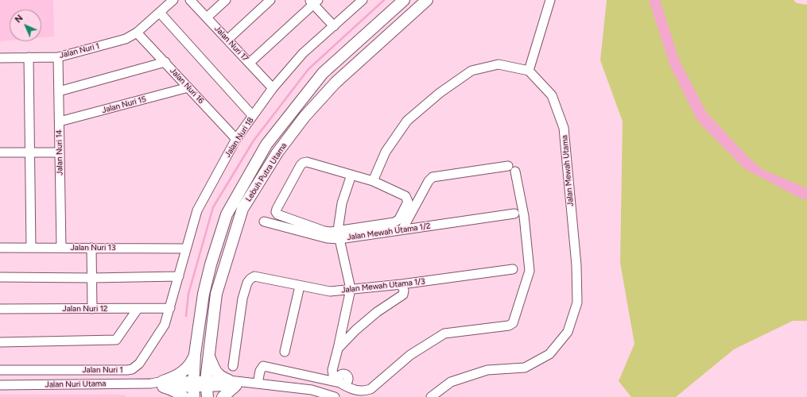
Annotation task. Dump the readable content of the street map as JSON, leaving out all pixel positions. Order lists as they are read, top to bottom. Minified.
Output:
{"streets":{"main road":["Lebuh Putra Utama"],"street":["Jalan Nuri 17","Jalan Nuri 1","Jalan Nuri 16","Jalan Nuri 15","Jalan Nuri 18","Jalan Nuri 14","Jalan Mewah Utama","Jalan Mewah Utama 1/2","Jalan Nuri 13","Jalan Mewah Utama 1/3","Jalan Nuri 12","Jalan Nuri Utama"]},"crossings":[["Jalan Nuri 17","Jalan Nuri 18"],["Jalan Nuri 1","Jalan Nuri 16"],["Jalan Nuri 1","Jalan Nuri 18"],["Jalan Nuri 1","Jalan Nuri 14"],["Jalan Nuri 1","Jalan Nuri 12"],["Jalan Nuri 16","Jalan Nuri 15"],["Jalan Nuri 16","Jalan Nuri 18"],["Jalan Nuri 15","Jalan Nuri 14"],["Jalan Nuri 18","Jalan Nuri 13"],["Jalan Nuri 18","Jalan Nuri 12"],["Jalan Nuri 14","Jalan Nuri 13"],["Lebuh Putra Utama","Jalan Nuri Utama"]],"north":"top left"}
